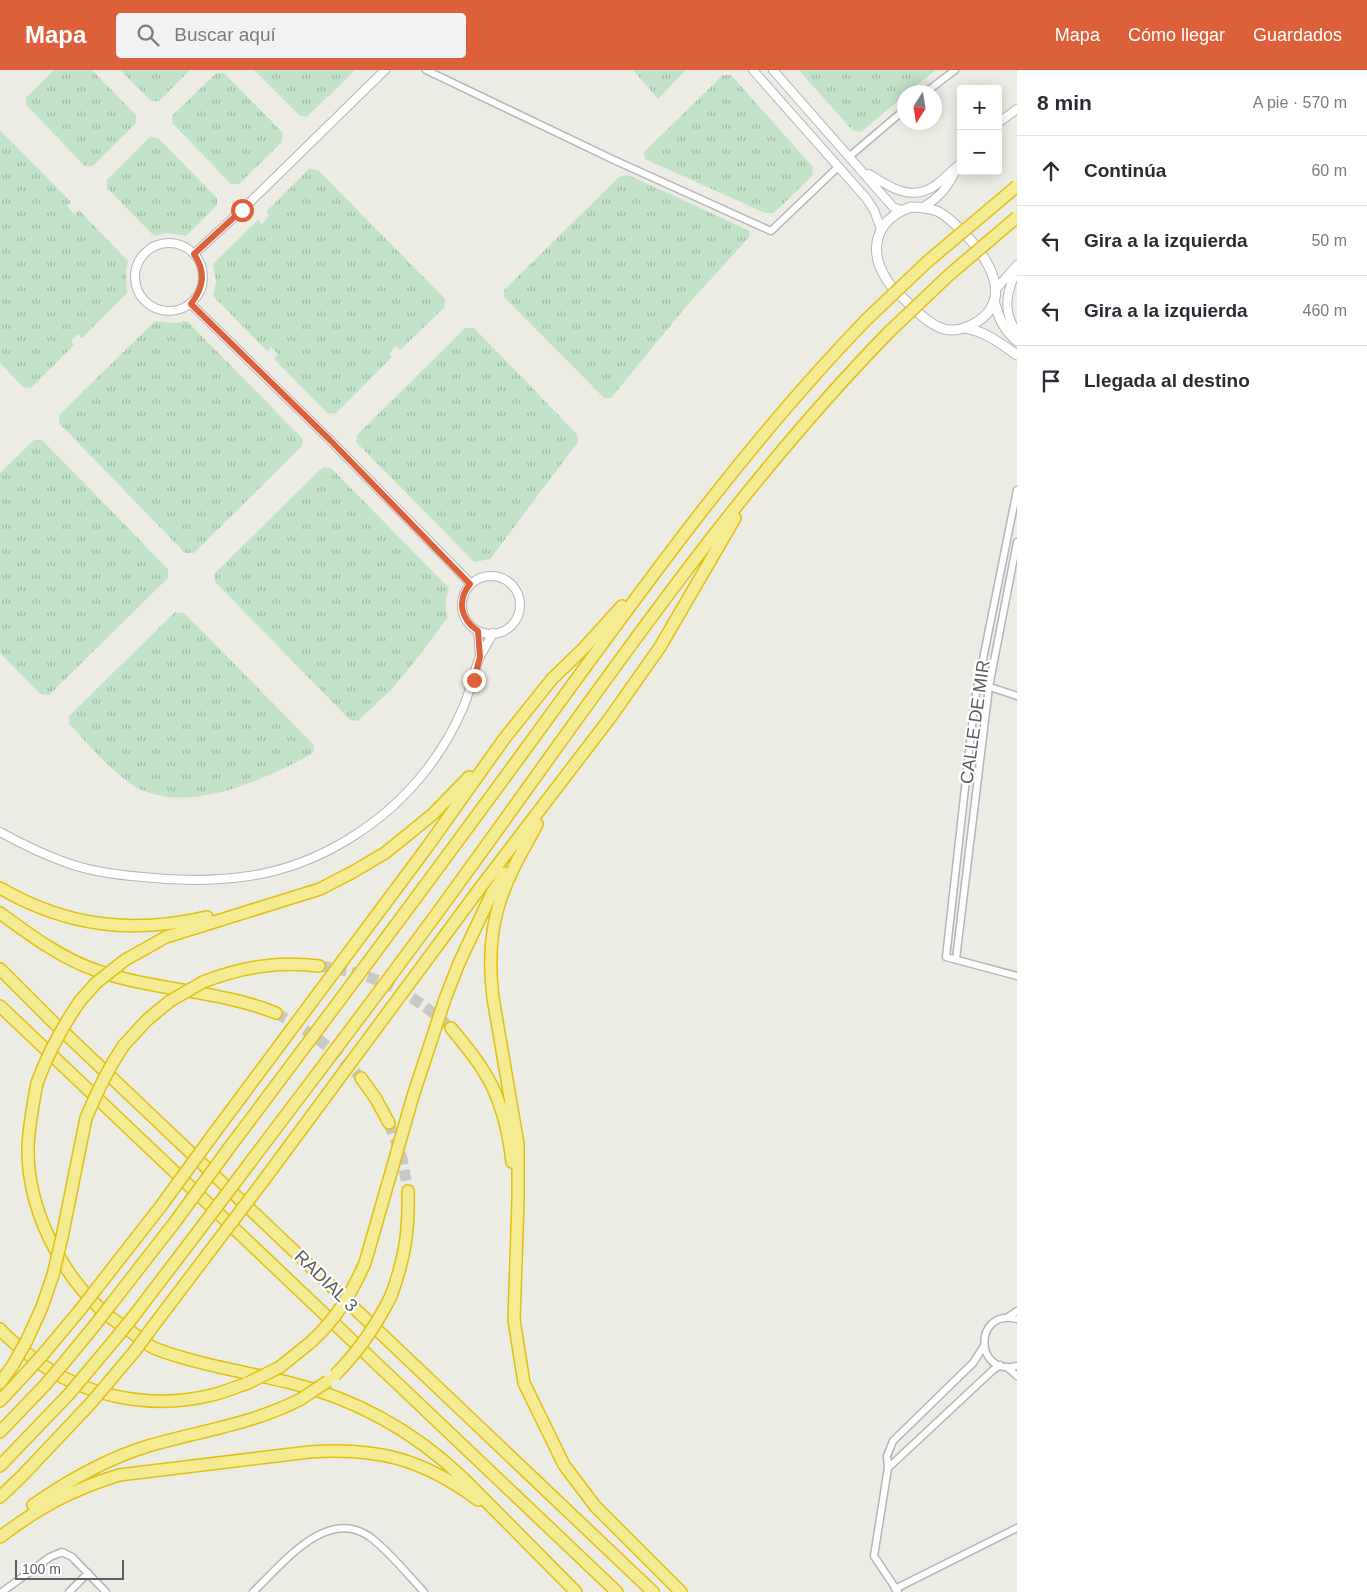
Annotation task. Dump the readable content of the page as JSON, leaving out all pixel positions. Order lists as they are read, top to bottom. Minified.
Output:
{"streets":{"highway":["RADIAL 3"],"street":["CALLE DE MIR"]},"scale_bar":"100 m","north":"bottom","page":{"header":"Mapa","search":"Buscar aquí","nav":["Mapa","Cómo llegar","Guardados"],"heading":["8 min","A pie · 570 m"],"map_buttons":["+","−"],"list":[["Continúa","60 m"],["Gira a la izquierda","50 m"],["Gira a la izquierda","460 m"],"Llegada al destino"],"scale":"100 m"}}
